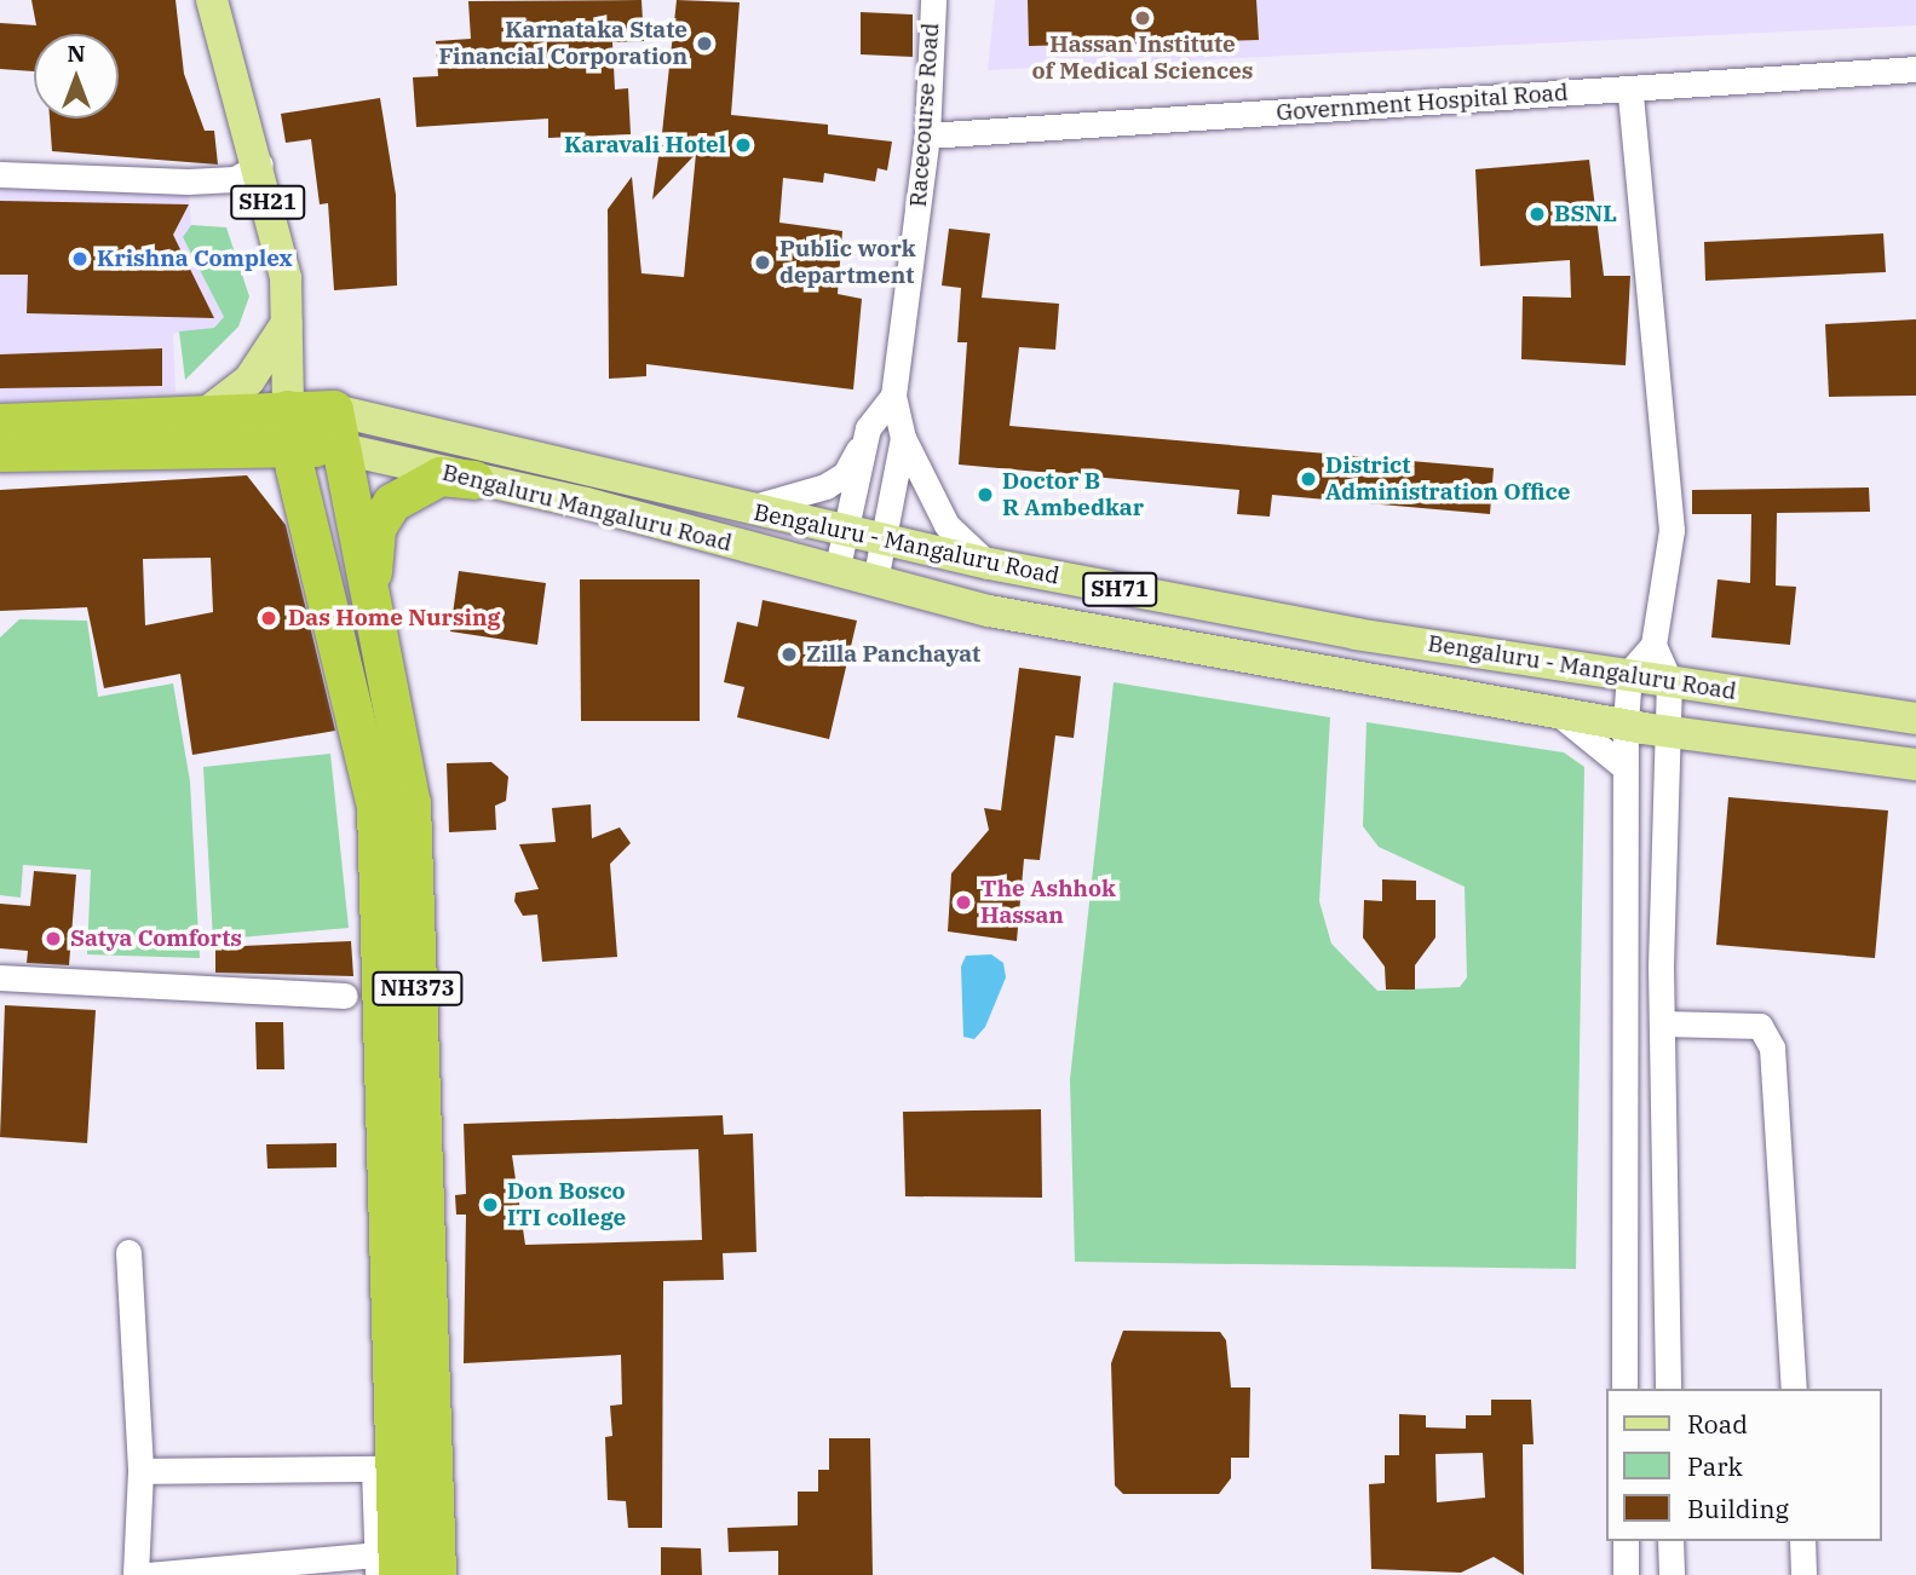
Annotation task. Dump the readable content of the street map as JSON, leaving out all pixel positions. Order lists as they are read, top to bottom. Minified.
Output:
{"streets":{"highway":["Bengaluru - Mangaluru Road","SH71","NH373"],"main road":["SH21","Bengaluru Mangaluru Road"],"street":["Government Hospital Road","Racecourse Road"]},"crossings":[["Government Hospital Road","Racecourse Road"],["SH21","Bengaluru - Mangaluru Road"],["SH21","NH373"],["Bengaluru Mangaluru Road","Bengaluru - Mangaluru Road"],["Bengaluru Mangaluru Road","NH373"],["Bengaluru - Mangaluru Road","NH373"]],"places":["Hassan Institute of Medical Sciences","Karnataka State Financial Corporation","Karavali Hotel","BSNL","Krishna Complex","Public work department","District Administration Office","Doctor B R Ambedkar","Das Home Nursing","Zilla Panchayat","The Ashhok Hassan","Satya Comforts","Don Bosco ITI college"],"legend":["Road","Park","Building"],"north":"top"}
